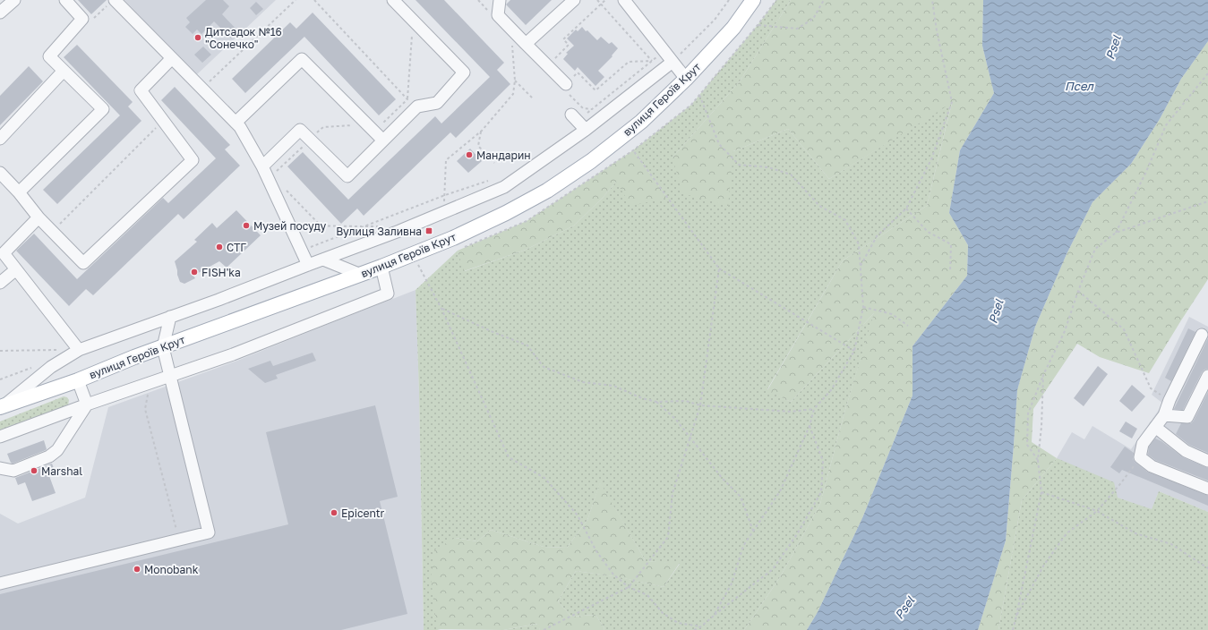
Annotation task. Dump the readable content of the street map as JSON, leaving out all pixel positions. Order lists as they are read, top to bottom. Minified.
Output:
{"streets":{"main road":["вулиця Героїв Крут"]},"water":["Psel","Псел"],"places":{"other":["Дитсадок №16 \"Сонечко\"","Мандарин","Музей посуду","СТГ","FISH'ka","Marshal","Epicentr","Monobank"],"transit":["Вулиця Заливна"]}}
